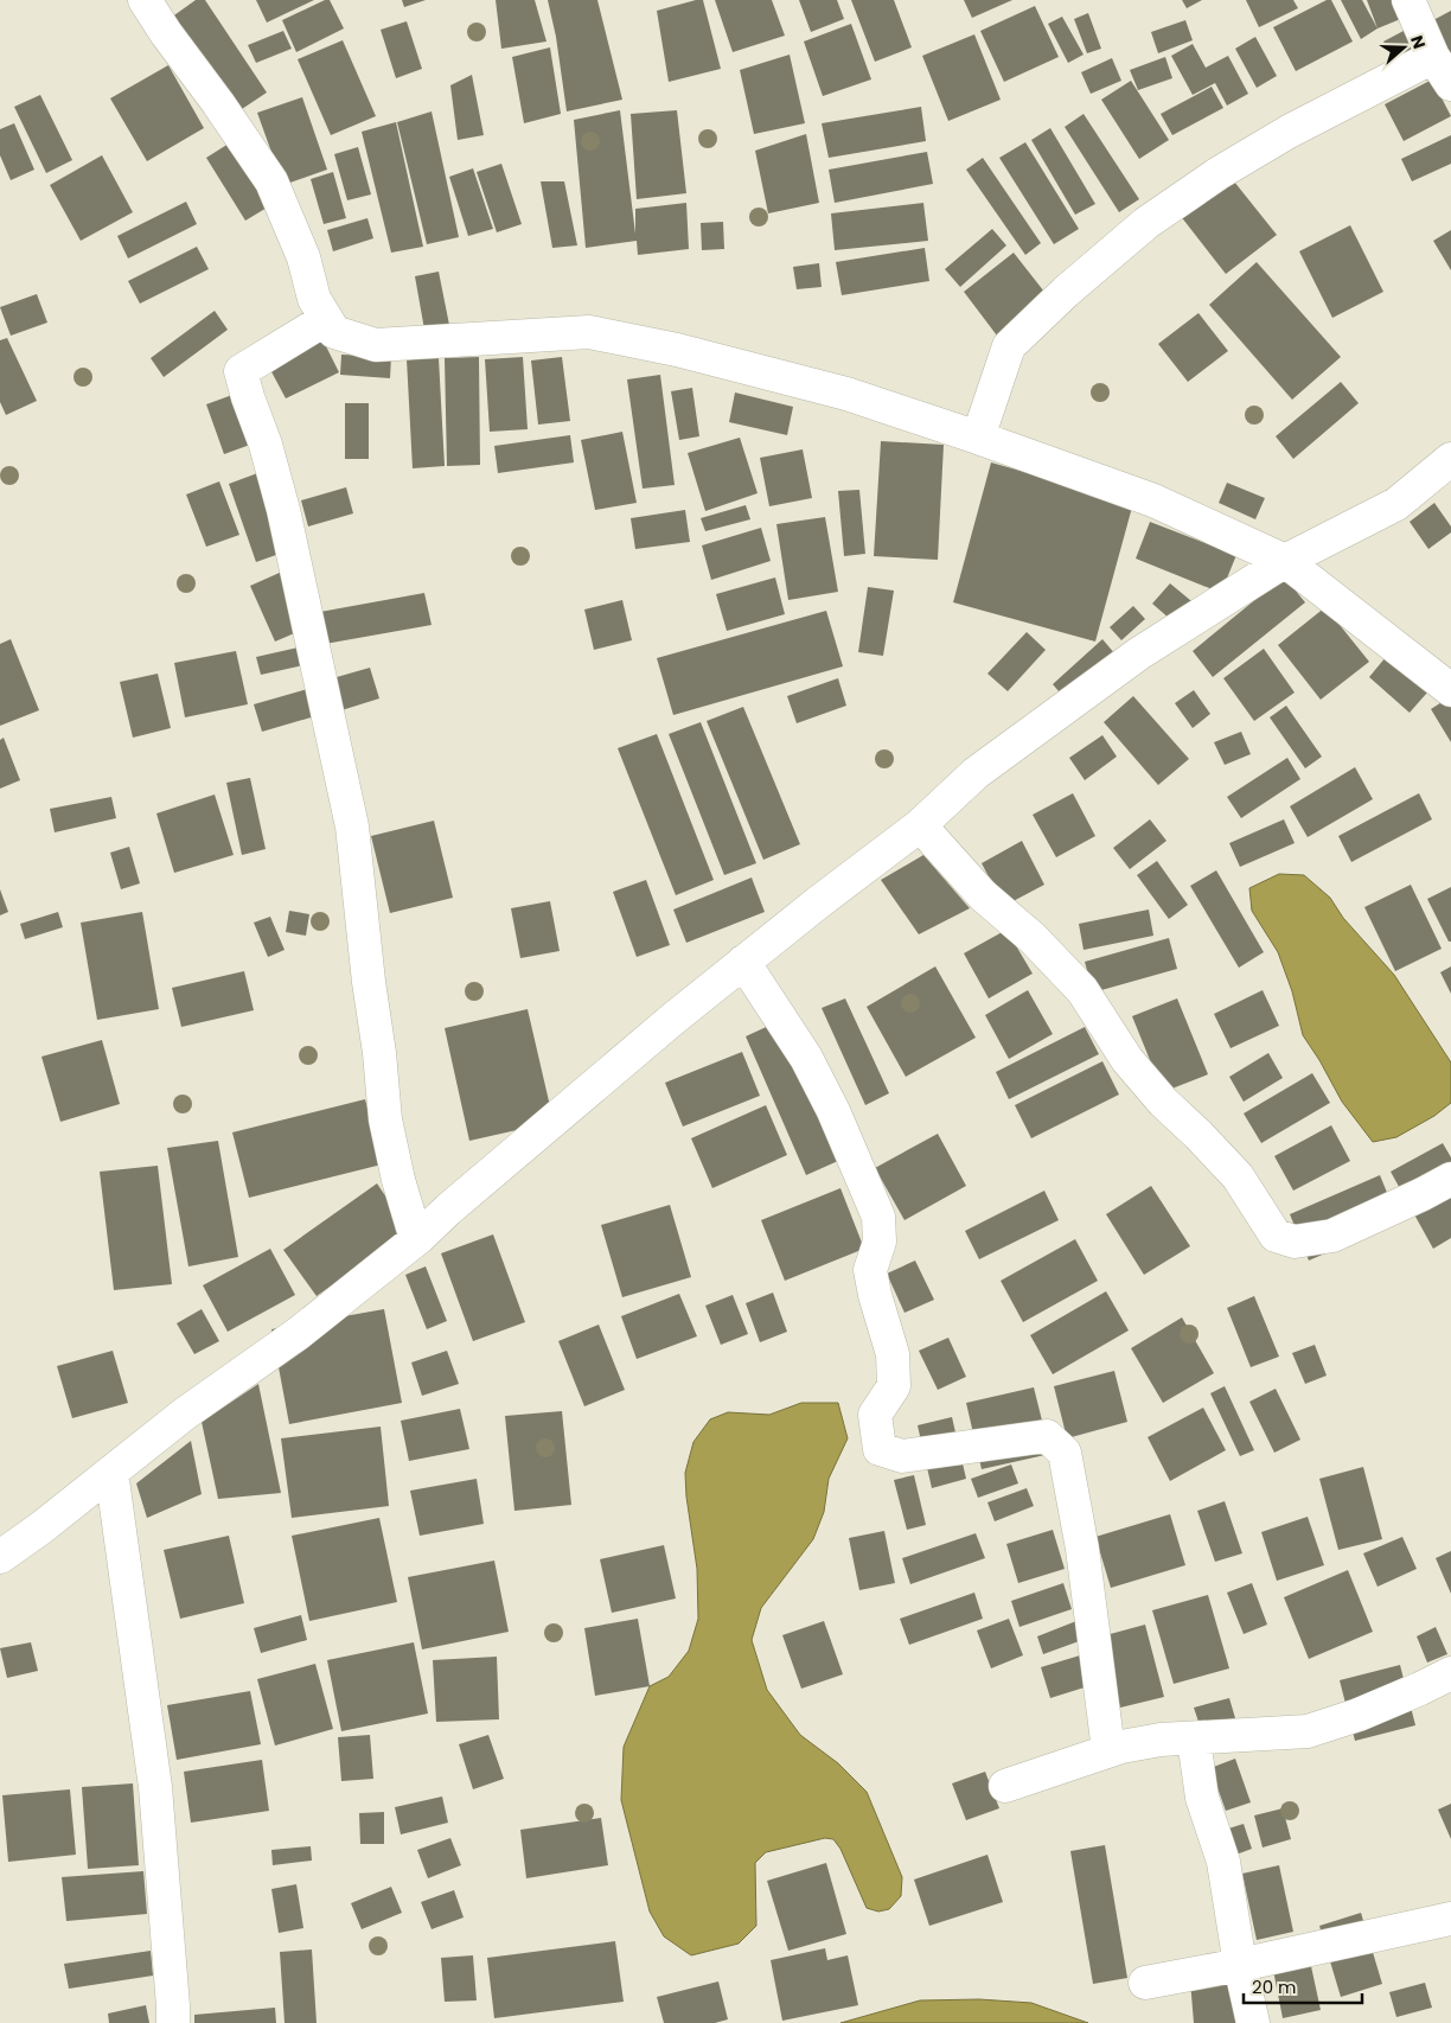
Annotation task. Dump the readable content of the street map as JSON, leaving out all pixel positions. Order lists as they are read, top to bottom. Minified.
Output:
{"scale_bar":"20 m","north":"right"}
